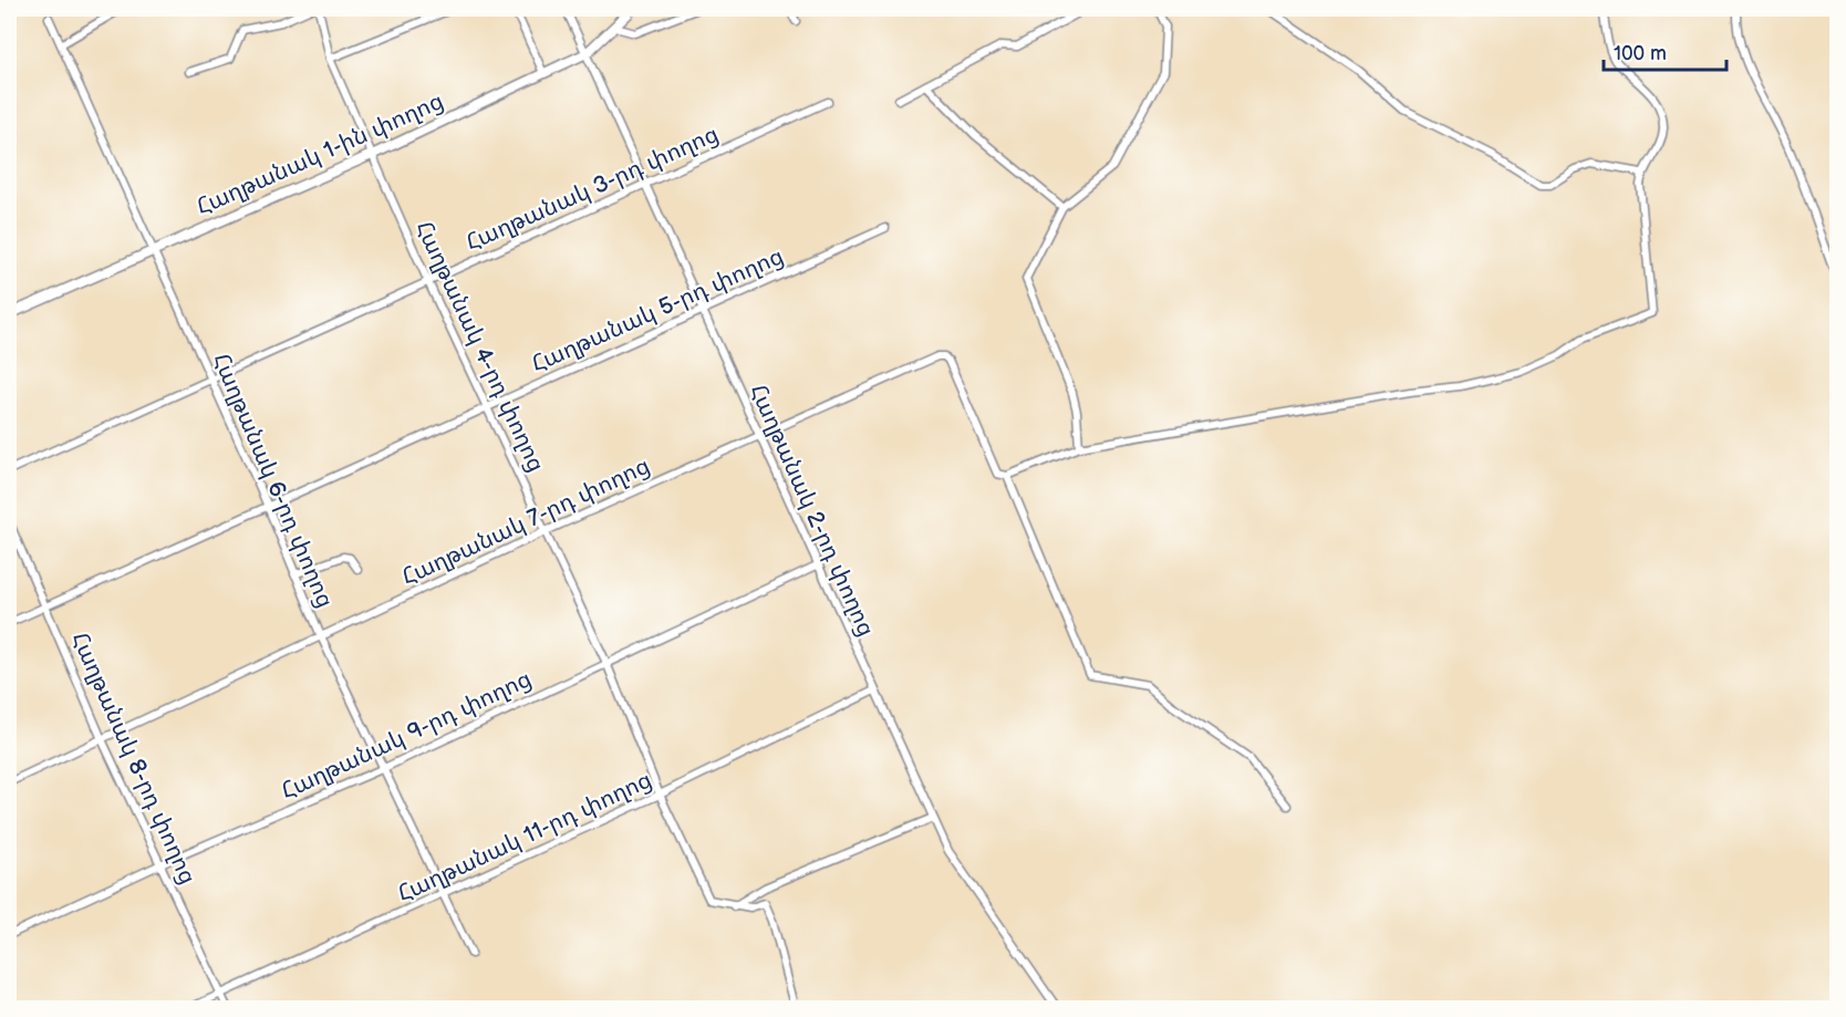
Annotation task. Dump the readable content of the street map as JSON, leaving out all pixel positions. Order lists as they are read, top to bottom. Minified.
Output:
{"streets":{"main road":["Հաղթանակ 1-ին փողոց"],"street":["Հաղթանակ 3-րդ փողոց","Հաղթանակ 5-րդ փողոց","Հաղթանակ 4-րդ փողոց","Հաղթանակ 6-րդ փողոց","Հաղթանակ 2-րդ փողոց","Հաղթանակ 7-րդ փողոց","Հաղթանակ 9-րդ փողոց","Հաղթանակ 8-րդ փողոց","Հաղթանակ 11-րդ փողոց"]},"crossings":[["Հաղթանակ 1-ին փողոց","Հաղթանակ 4-րդ փողոց"],["Հաղթանակ 1-ին փողոց","Հաղթանակ 6-րդ փողոց"],["Հաղթանակ 1-ին փողոց","Հաղթանակ 2-րդ փողոց"],["Հաղթանակ 3-րդ փողոց","Հաղթանակ 4-րդ փողոց"],["Հաղթանակ 3-րդ փողոց","Հաղթանակ 6-րդ փողոց"],["Հաղթանակ 3-րդ փողոց","Հաղթանակ 2-րդ փողոց"],["Հաղթանակ 5-րդ փողոց","Հաղթանակ 4-րդ փողոց"],["Հաղթանակ 5-րդ փողոց","Հաղթանակ 6-րդ փողոց"],["Հաղթանակ 5-րդ փողոց","Հաղթանակ 2-րդ փողոց"],["Հաղթանակ 5-րդ փողոց","Հաղթանակ 8-րդ փողոց"],["Հաղթանակ 4-րդ փողոց","Հաղթանակ 7-րդ փողոց"],["Հաղթանակ 4-րդ փողոց","Հաղթանակ 9-րդ փողոց"],["Հաղթանակ 4-րդ փողոց","Հաղթանակ 11-րդ փողոց"],["Հաղթանակ 6-րդ փողոց","Հաղթանակ 7-րդ փողոց"],["Հաղթանակ 6-րդ փողոց","Հաղթանակ 9-րդ փողոց"],["Հաղթանակ 6-րդ փողոց","Հաղթանակ 11-րդ փողոց"],["Հաղթանակ 2-րդ փողոց","Հաղթանակ 7-րդ փողոց"],["Հաղթանակ 2-րդ փողոց","Հաղթանակ 9-րդ փողոց"],["Հաղթանակ 2-րդ փողոց","Հաղթանակ 11-րդ փողոց"],["Հաղթանակ 7-րդ փողոց","Հաղթանակ 8-րդ փողոց"],["Հաղթանակ 9-րդ փողոց","Հաղթանակ 8-րդ փողոց"],["Հաղթանակ 8-րդ փողոց","Հաղթանակ 11-րդ փողոց"]],"scale_bar":"100 m"}
